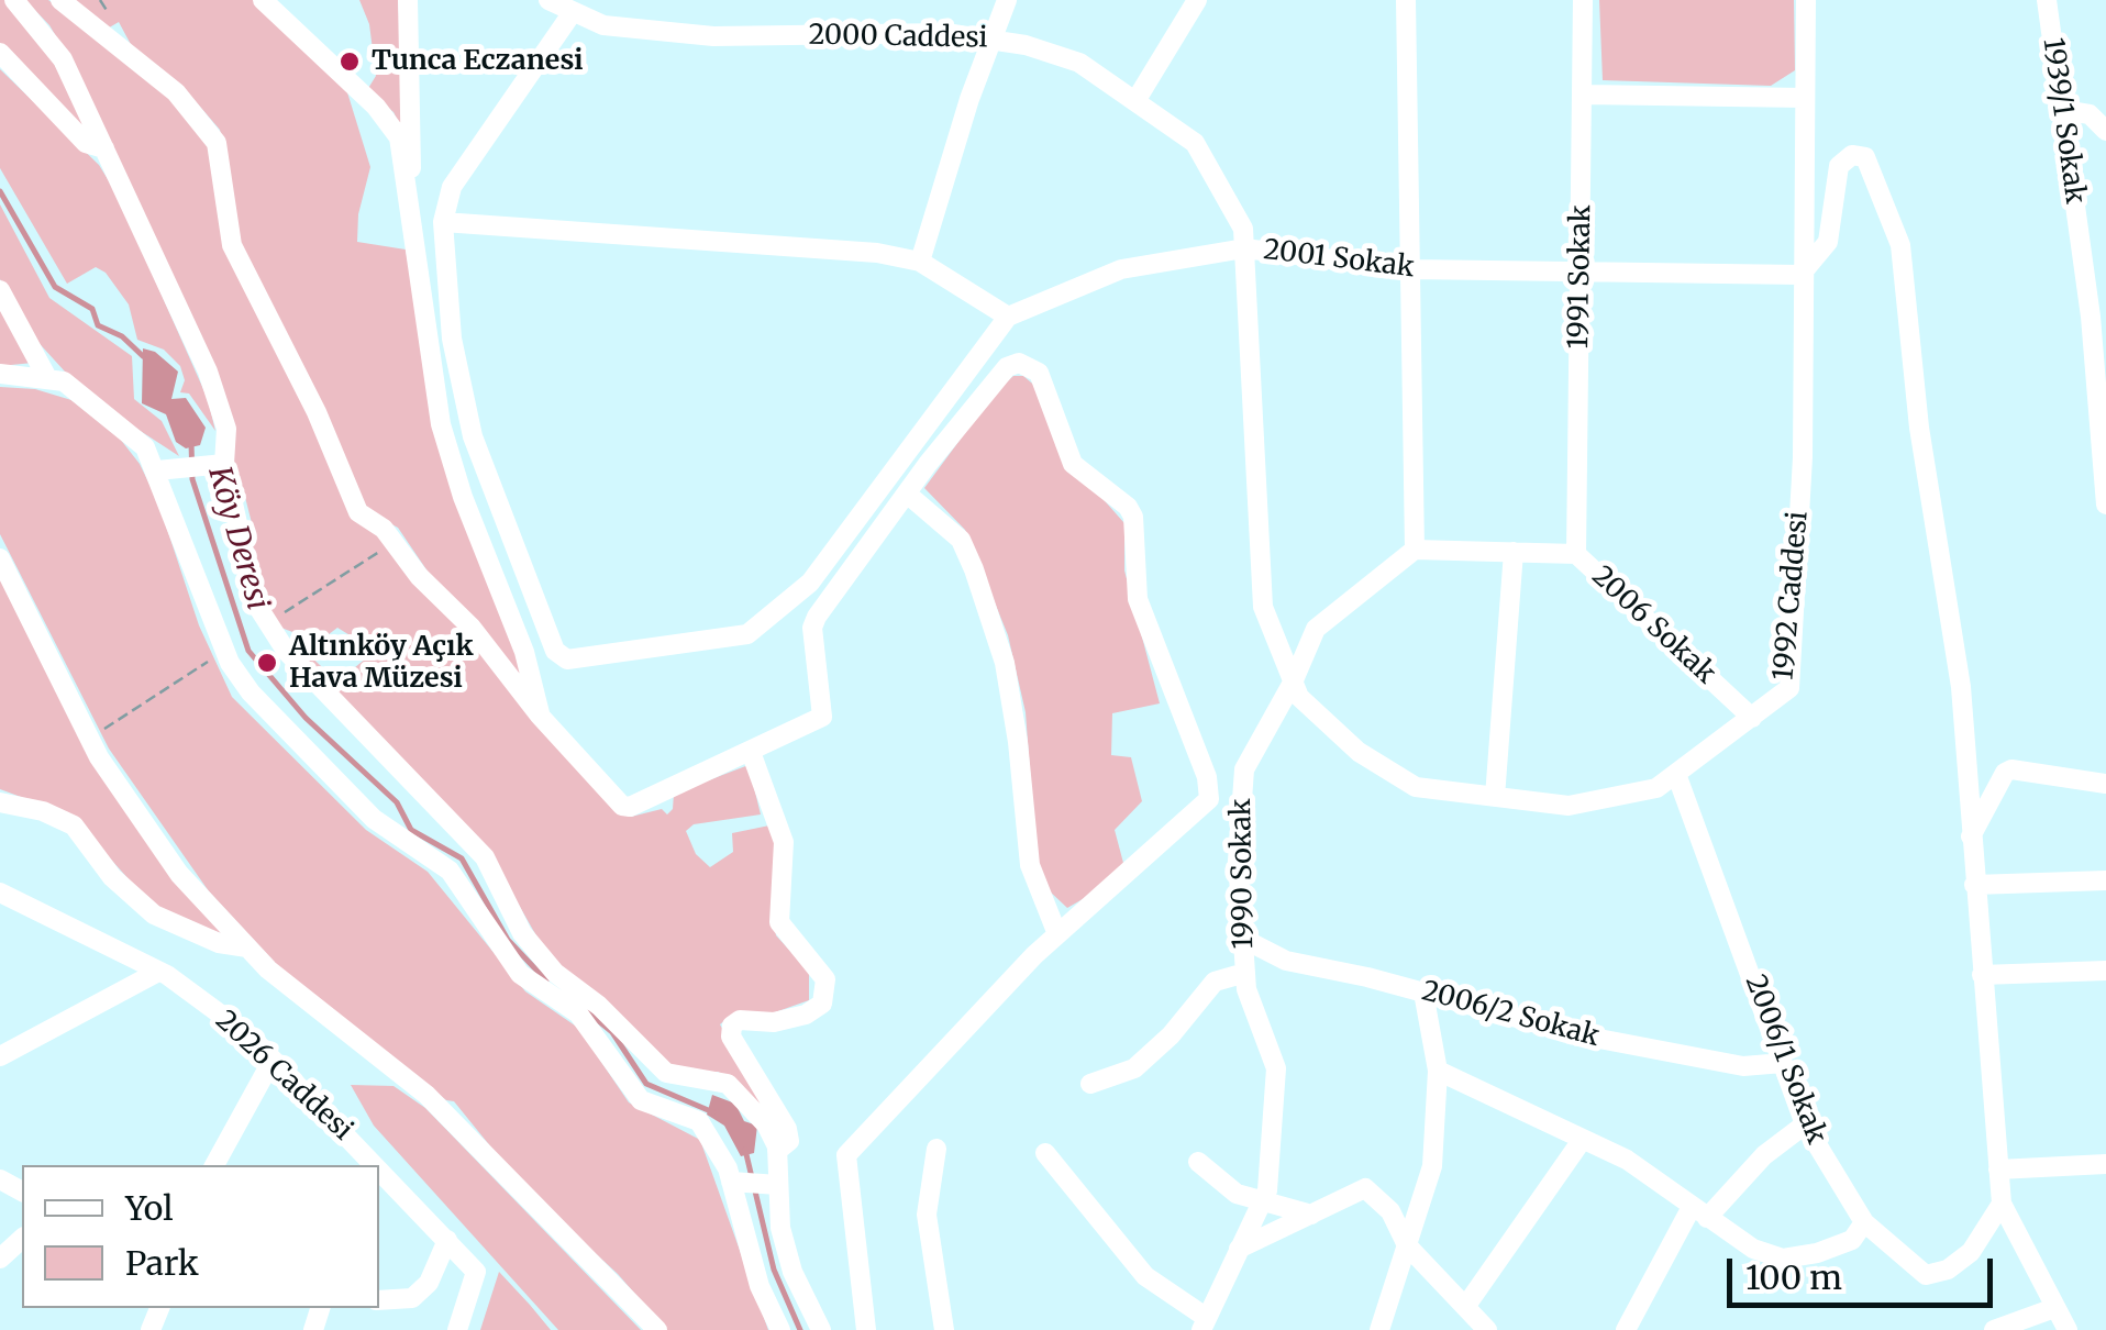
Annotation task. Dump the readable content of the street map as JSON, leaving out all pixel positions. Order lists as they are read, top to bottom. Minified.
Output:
{"streets":{"street":["2000 Caddesi","1939/1 Sokak","2001 Sokak","1991 Sokak","1992 Caddesi","2006 Sokak","1990 Sokak","2006/2 Sokak","2006/1 Sokak","2026 Caddesi"]},"crossings":[["2000 Caddesi","2001 Sokak"],["2000 Caddesi","1992 Caddesi"],["2000 Caddesi","1990 Sokak"],["2001 Sokak","1991 Sokak"],["2001 Sokak","1992 Caddesi"],["1991 Sokak","2006 Sokak"],["1992 Caddesi","2006 Sokak"],["1992 Caddesi","1990 Sokak"],["1992 Caddesi","2006/1 Sokak"],["2006 Sokak","1990 Sokak"],["1990 Sokak","2006/2 Sokak"],["2006/2 Sokak","2006/1 Sokak"]],"water":["Köy Deresi"],"places":["Tunca Eczanesi","Altınköy Açık Hava Müzesi"],"legend":["Yol","Park"],"scale_bar":"100 m"}
